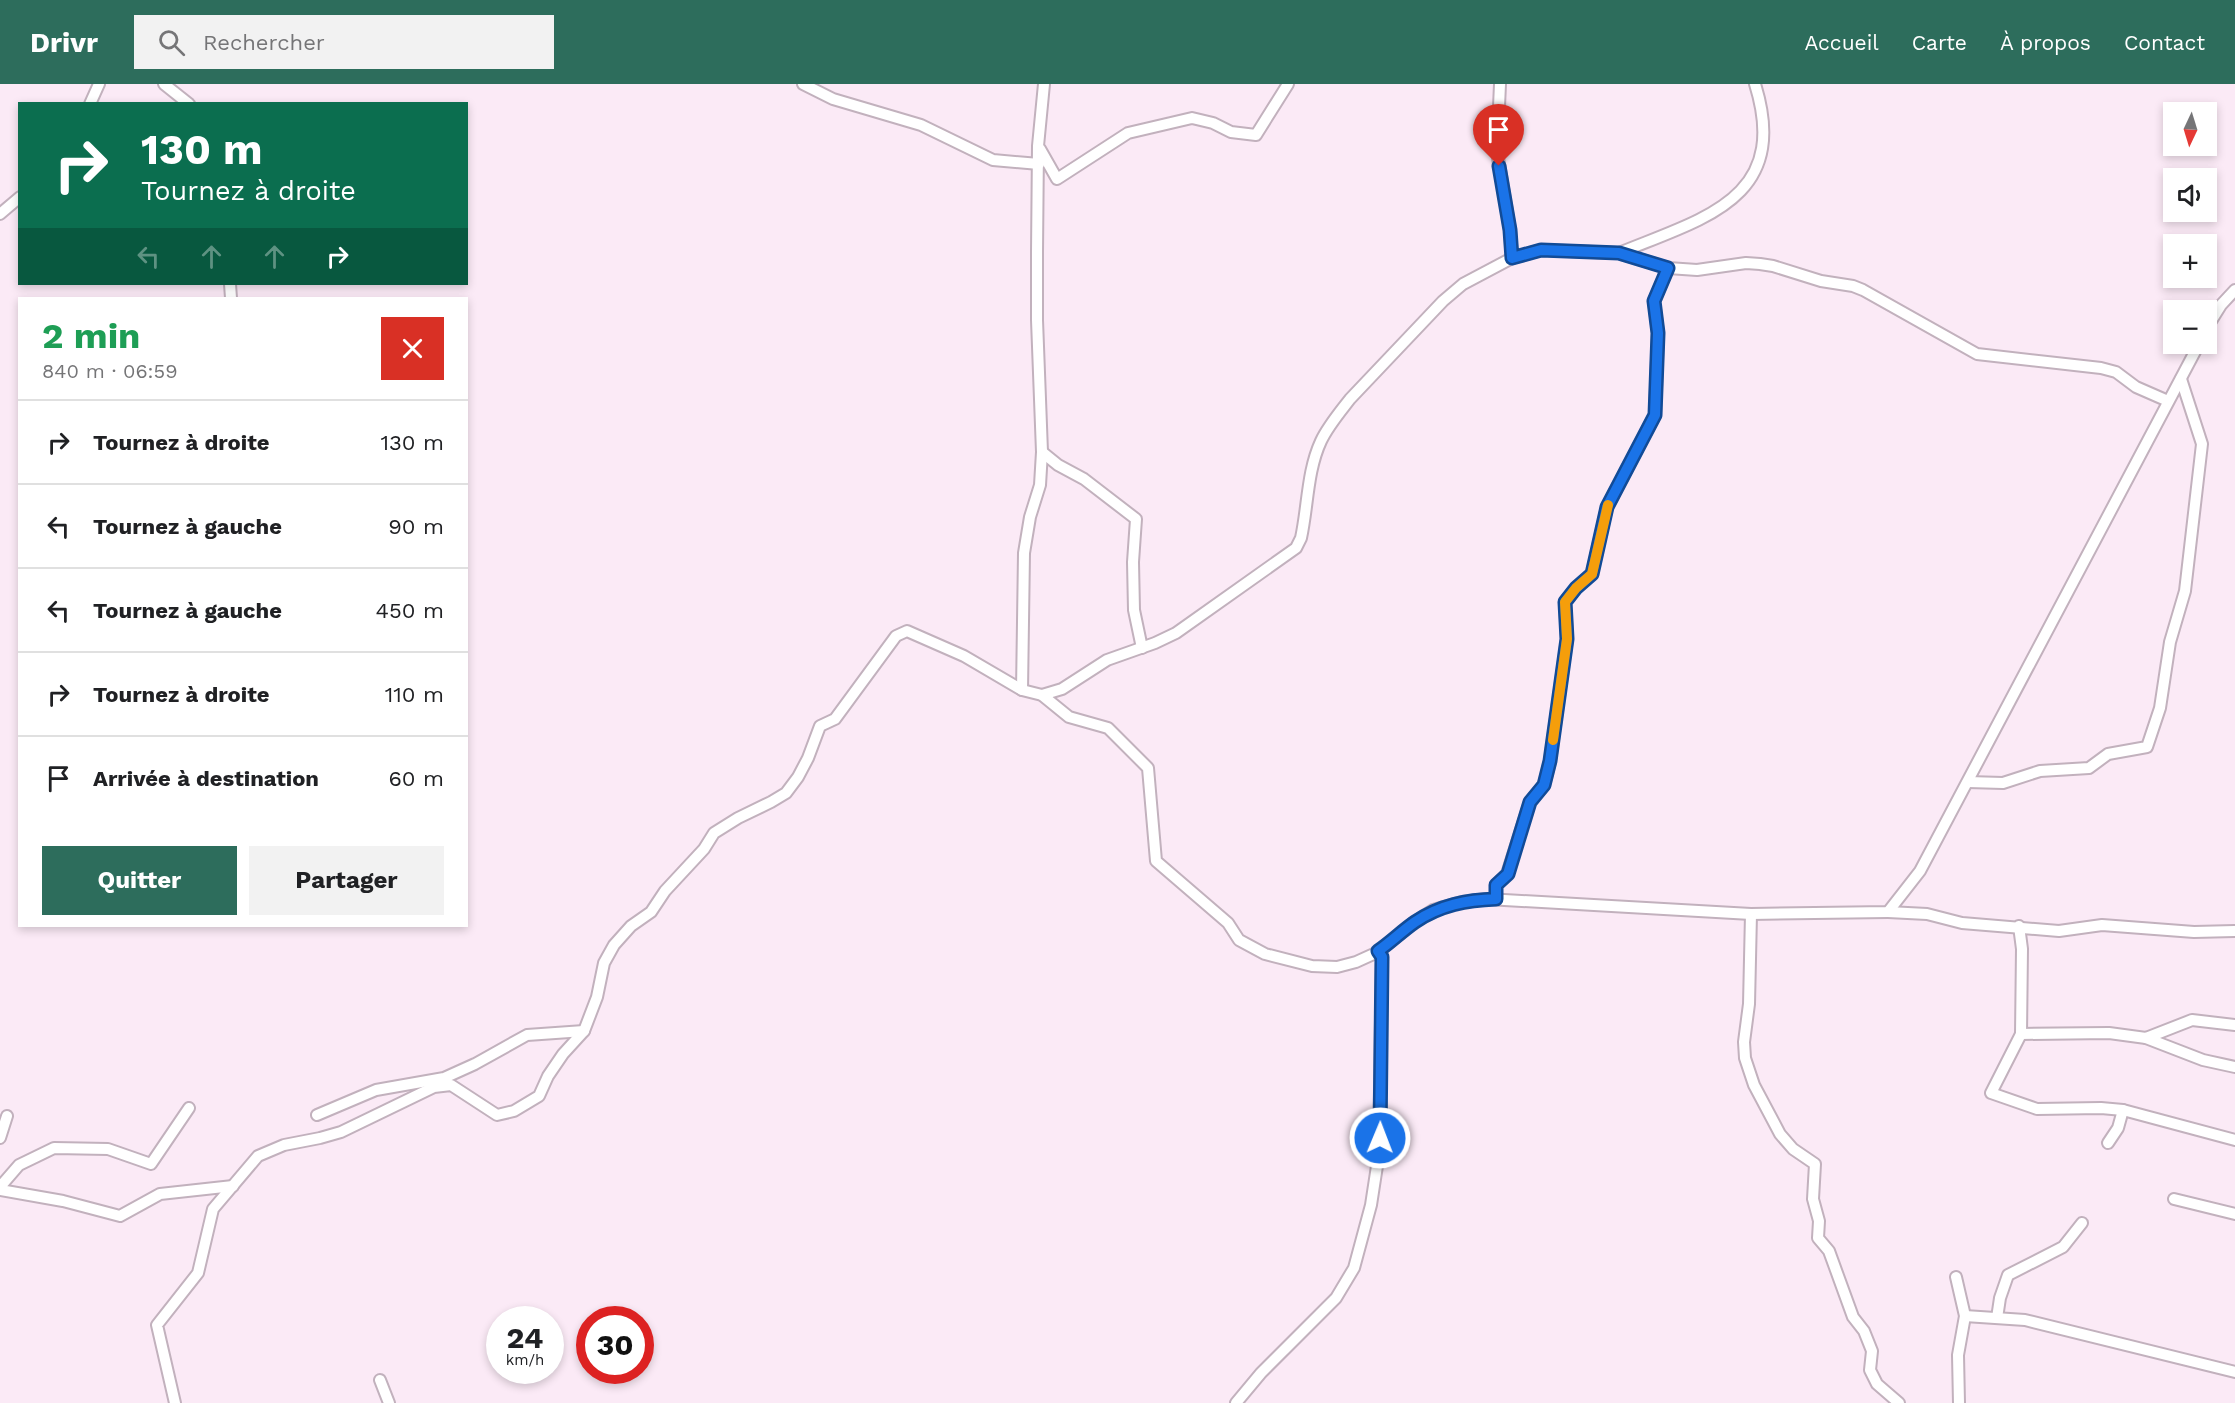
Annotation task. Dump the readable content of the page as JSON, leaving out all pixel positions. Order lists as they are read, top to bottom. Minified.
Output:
{"north":"bottom","page":{"header":"Drivr","search":"Rechercher","nav":["Accueil","Carte","À propos","Contact"],"map_buttons":["+","−"],"turn":["130 m","Tournez à droite"],"heading":["2 min","840 m · 06:59"],"list":[{"name":"Tournez à droite","value":"130 m"},{"name":"Tournez à gauche","value":"90 m"},{"name":"Tournez à gauche","value":"450 m"},{"name":"Tournez à droite","value":"110 m"},{"name":"Arrivée à destination","value":"60 m"}],"buttons":["Quitter","Partager"],"speed":"24 km/h","limit":"30"}}
